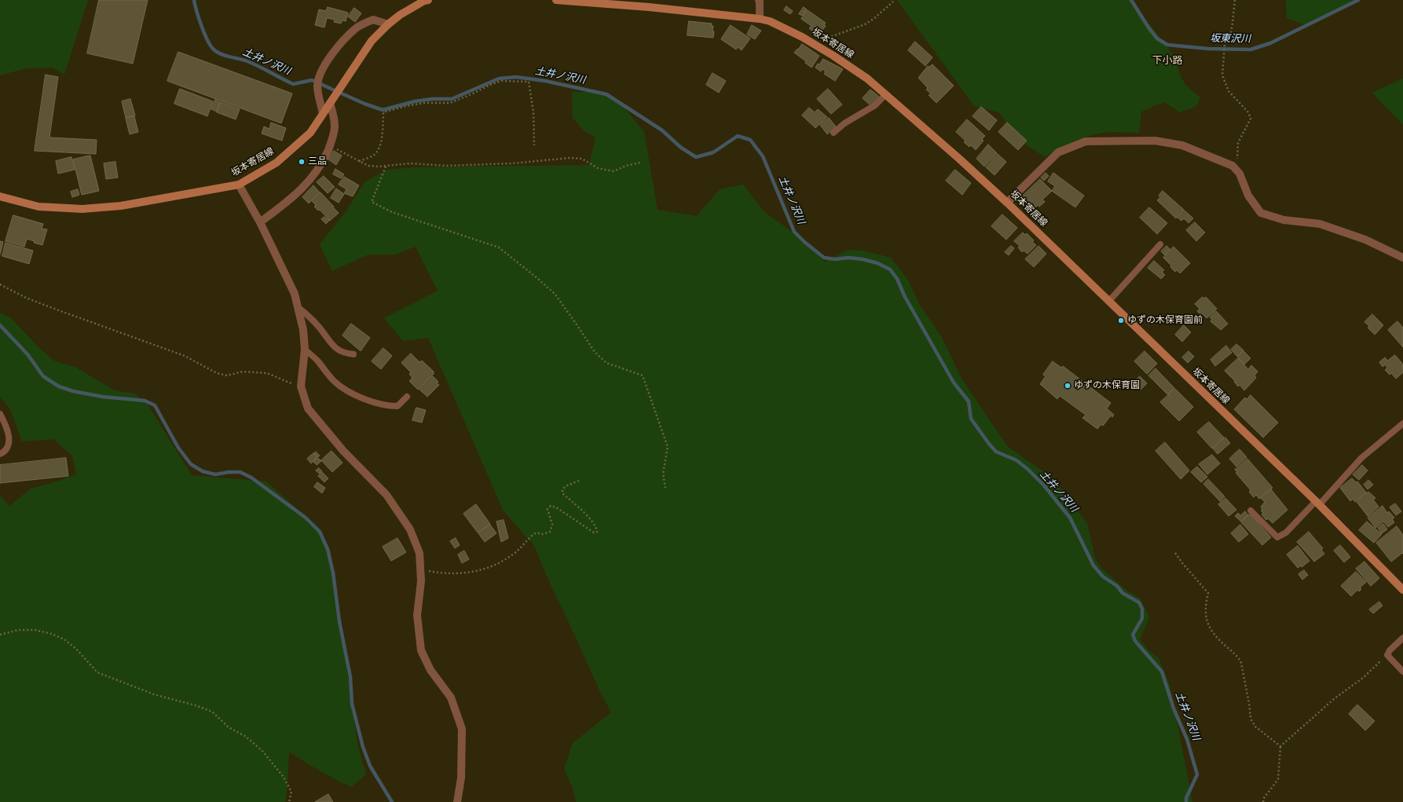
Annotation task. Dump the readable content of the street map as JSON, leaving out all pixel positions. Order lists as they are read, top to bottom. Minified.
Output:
{"streets":{"main road":["坂本寄居線"]},"districts":["下小路"],"water":["坂東沢川","土井ノ沢川"],"places":["三品","ゆずの木保育園前","ゆずの木保育園"]}
